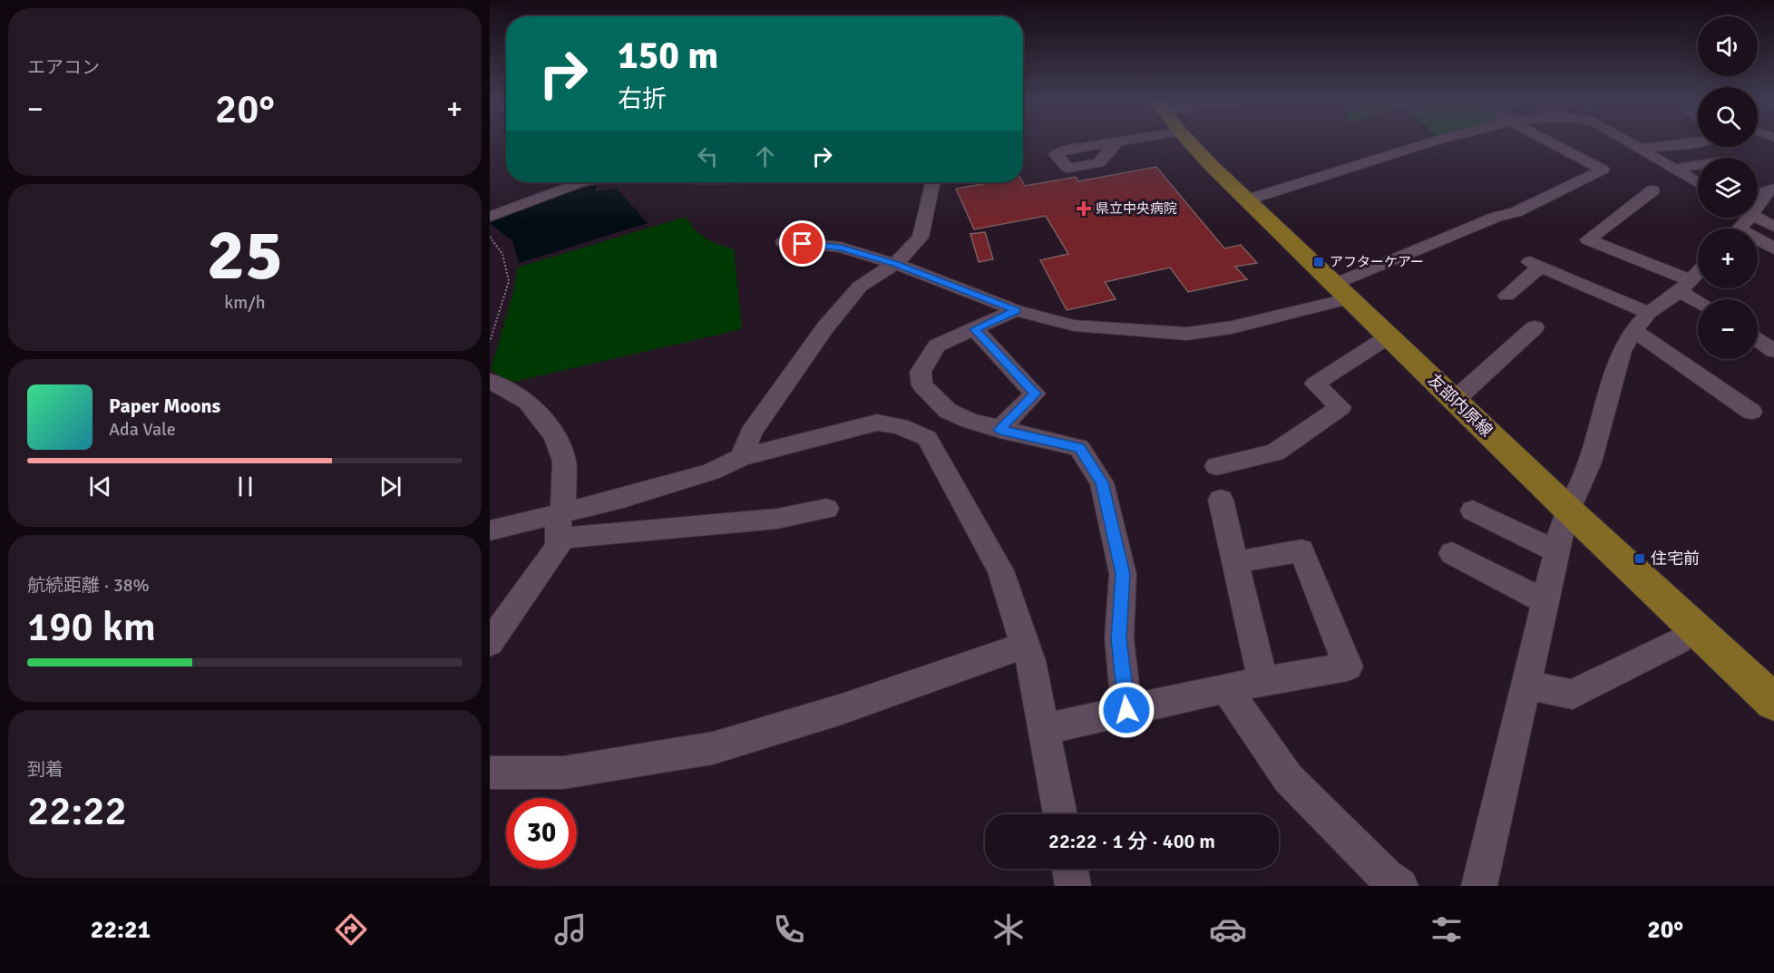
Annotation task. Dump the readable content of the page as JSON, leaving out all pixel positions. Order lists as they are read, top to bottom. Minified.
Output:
{"streets":{"main road":["友部内原線"]},"places":{"health":["県立中央病院"],"transit":["アフターケアー","住宅前"]},"page":{"tile":["エアコン",["25","km/h"],["航続距離 · 38%","190 km"],["到着","22:22"]],"map_buttons":["+","−"],"turn":["150 m","右折"],"heat":["−","20°","+"],"song":["Paper Moons","Ada Vale"],"limit":"30","trip":"22:22 · 1 分 · 400 m","tabs":["22:21","20°"]}}
